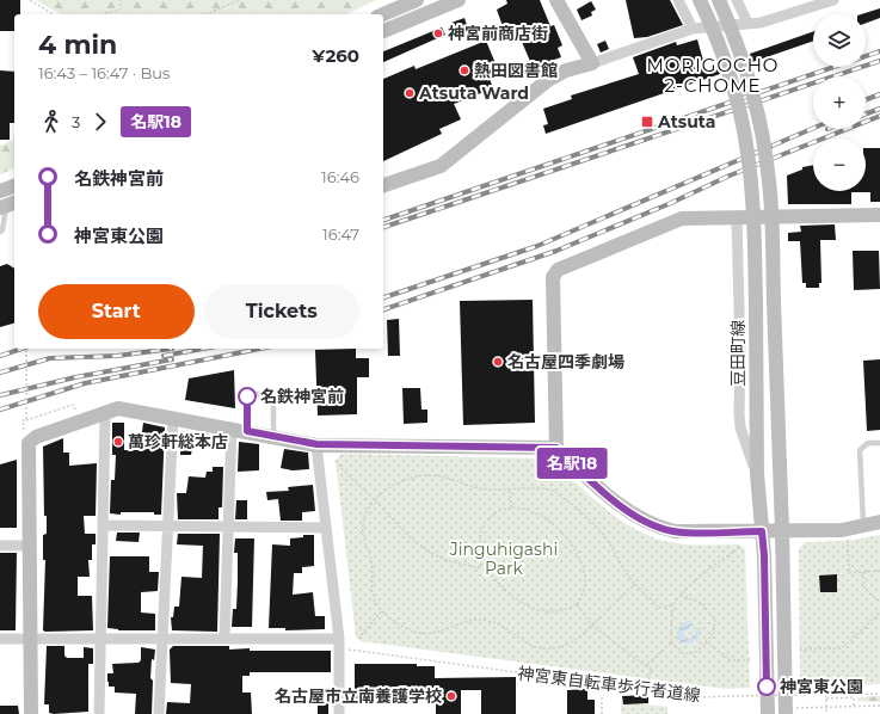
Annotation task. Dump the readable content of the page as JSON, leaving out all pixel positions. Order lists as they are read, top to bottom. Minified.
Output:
{"streets":{"street":["豆田町線"],"path":["神宮東自転車歩行者道線"]},"districts":["MORIGOCHO 2-CHOME"],"parks":["Jinguhigashi Park"],"places":{"other":["神宮前商店街","熱田図書館","Atsuta Ward","名古屋四季劇場","名鉄神宮前","萬珍軒総本店","神宮東公園","名古屋市立南養護学校"],"transit":["Atsuta"]},"lines":["bus line 名駅18"],"page":{"on_map":"名駅18","map_buttons":["+","−"],"heading":["4 min","16:43 – 16:47 · Bus","¥260"],"legs":["3","名駅18"],"list":[{"name":"名鉄神宮前","value":"16:46"},{"name":"神宮東公園","value":"16:47"}],"buttons":["Start","Tickets"]}}
